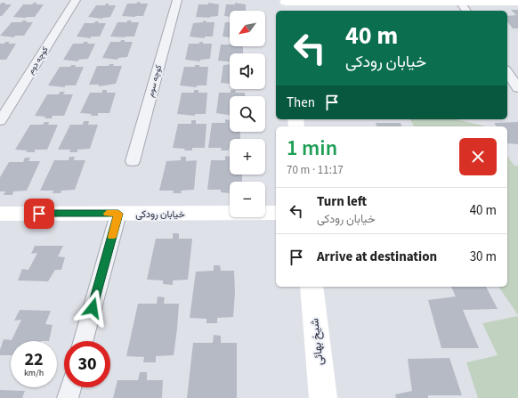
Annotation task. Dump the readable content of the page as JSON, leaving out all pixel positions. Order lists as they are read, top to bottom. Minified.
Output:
{"streets":{"street":["کوچه دوم","کوچه سوم","خیابان رودکی","شیخ بهائی"]},"north":"bottom left","page":{"map_buttons":["+","−"],"turn":["40 m","خیابان رودکی"],"then":"Then","heading":["1 min","70 m · 11:17"],"list":[{"name":"Turn left","note":"خیابان رودکی","value":"40 m"},{"name":"Arrive at destination","value":"30 m"}],"speed":"22 km/h","limit":"30"}}
